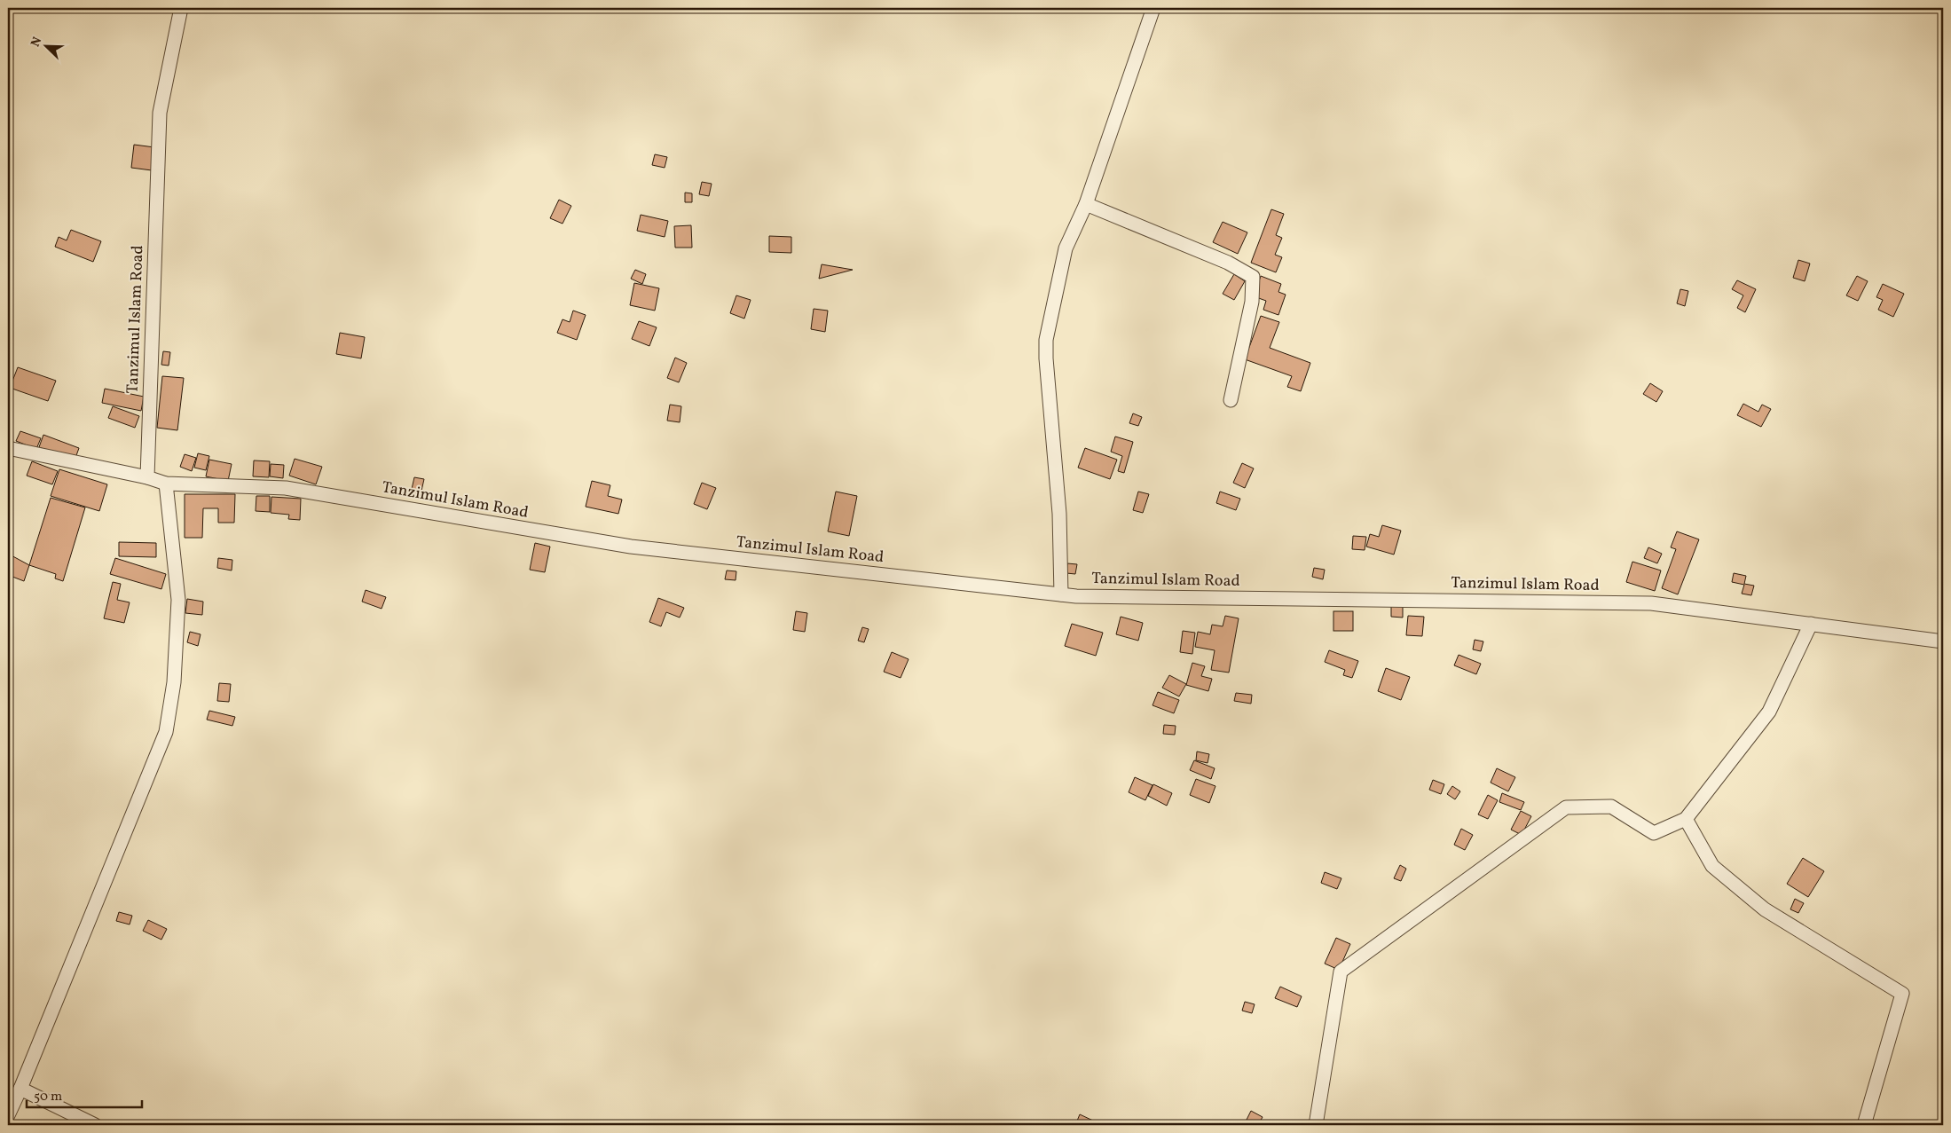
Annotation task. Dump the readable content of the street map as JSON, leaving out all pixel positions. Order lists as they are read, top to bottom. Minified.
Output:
{"streets":{"street":["Tanzimul Islam Road"]},"scale_bar":"50 m","north":"top left"}
